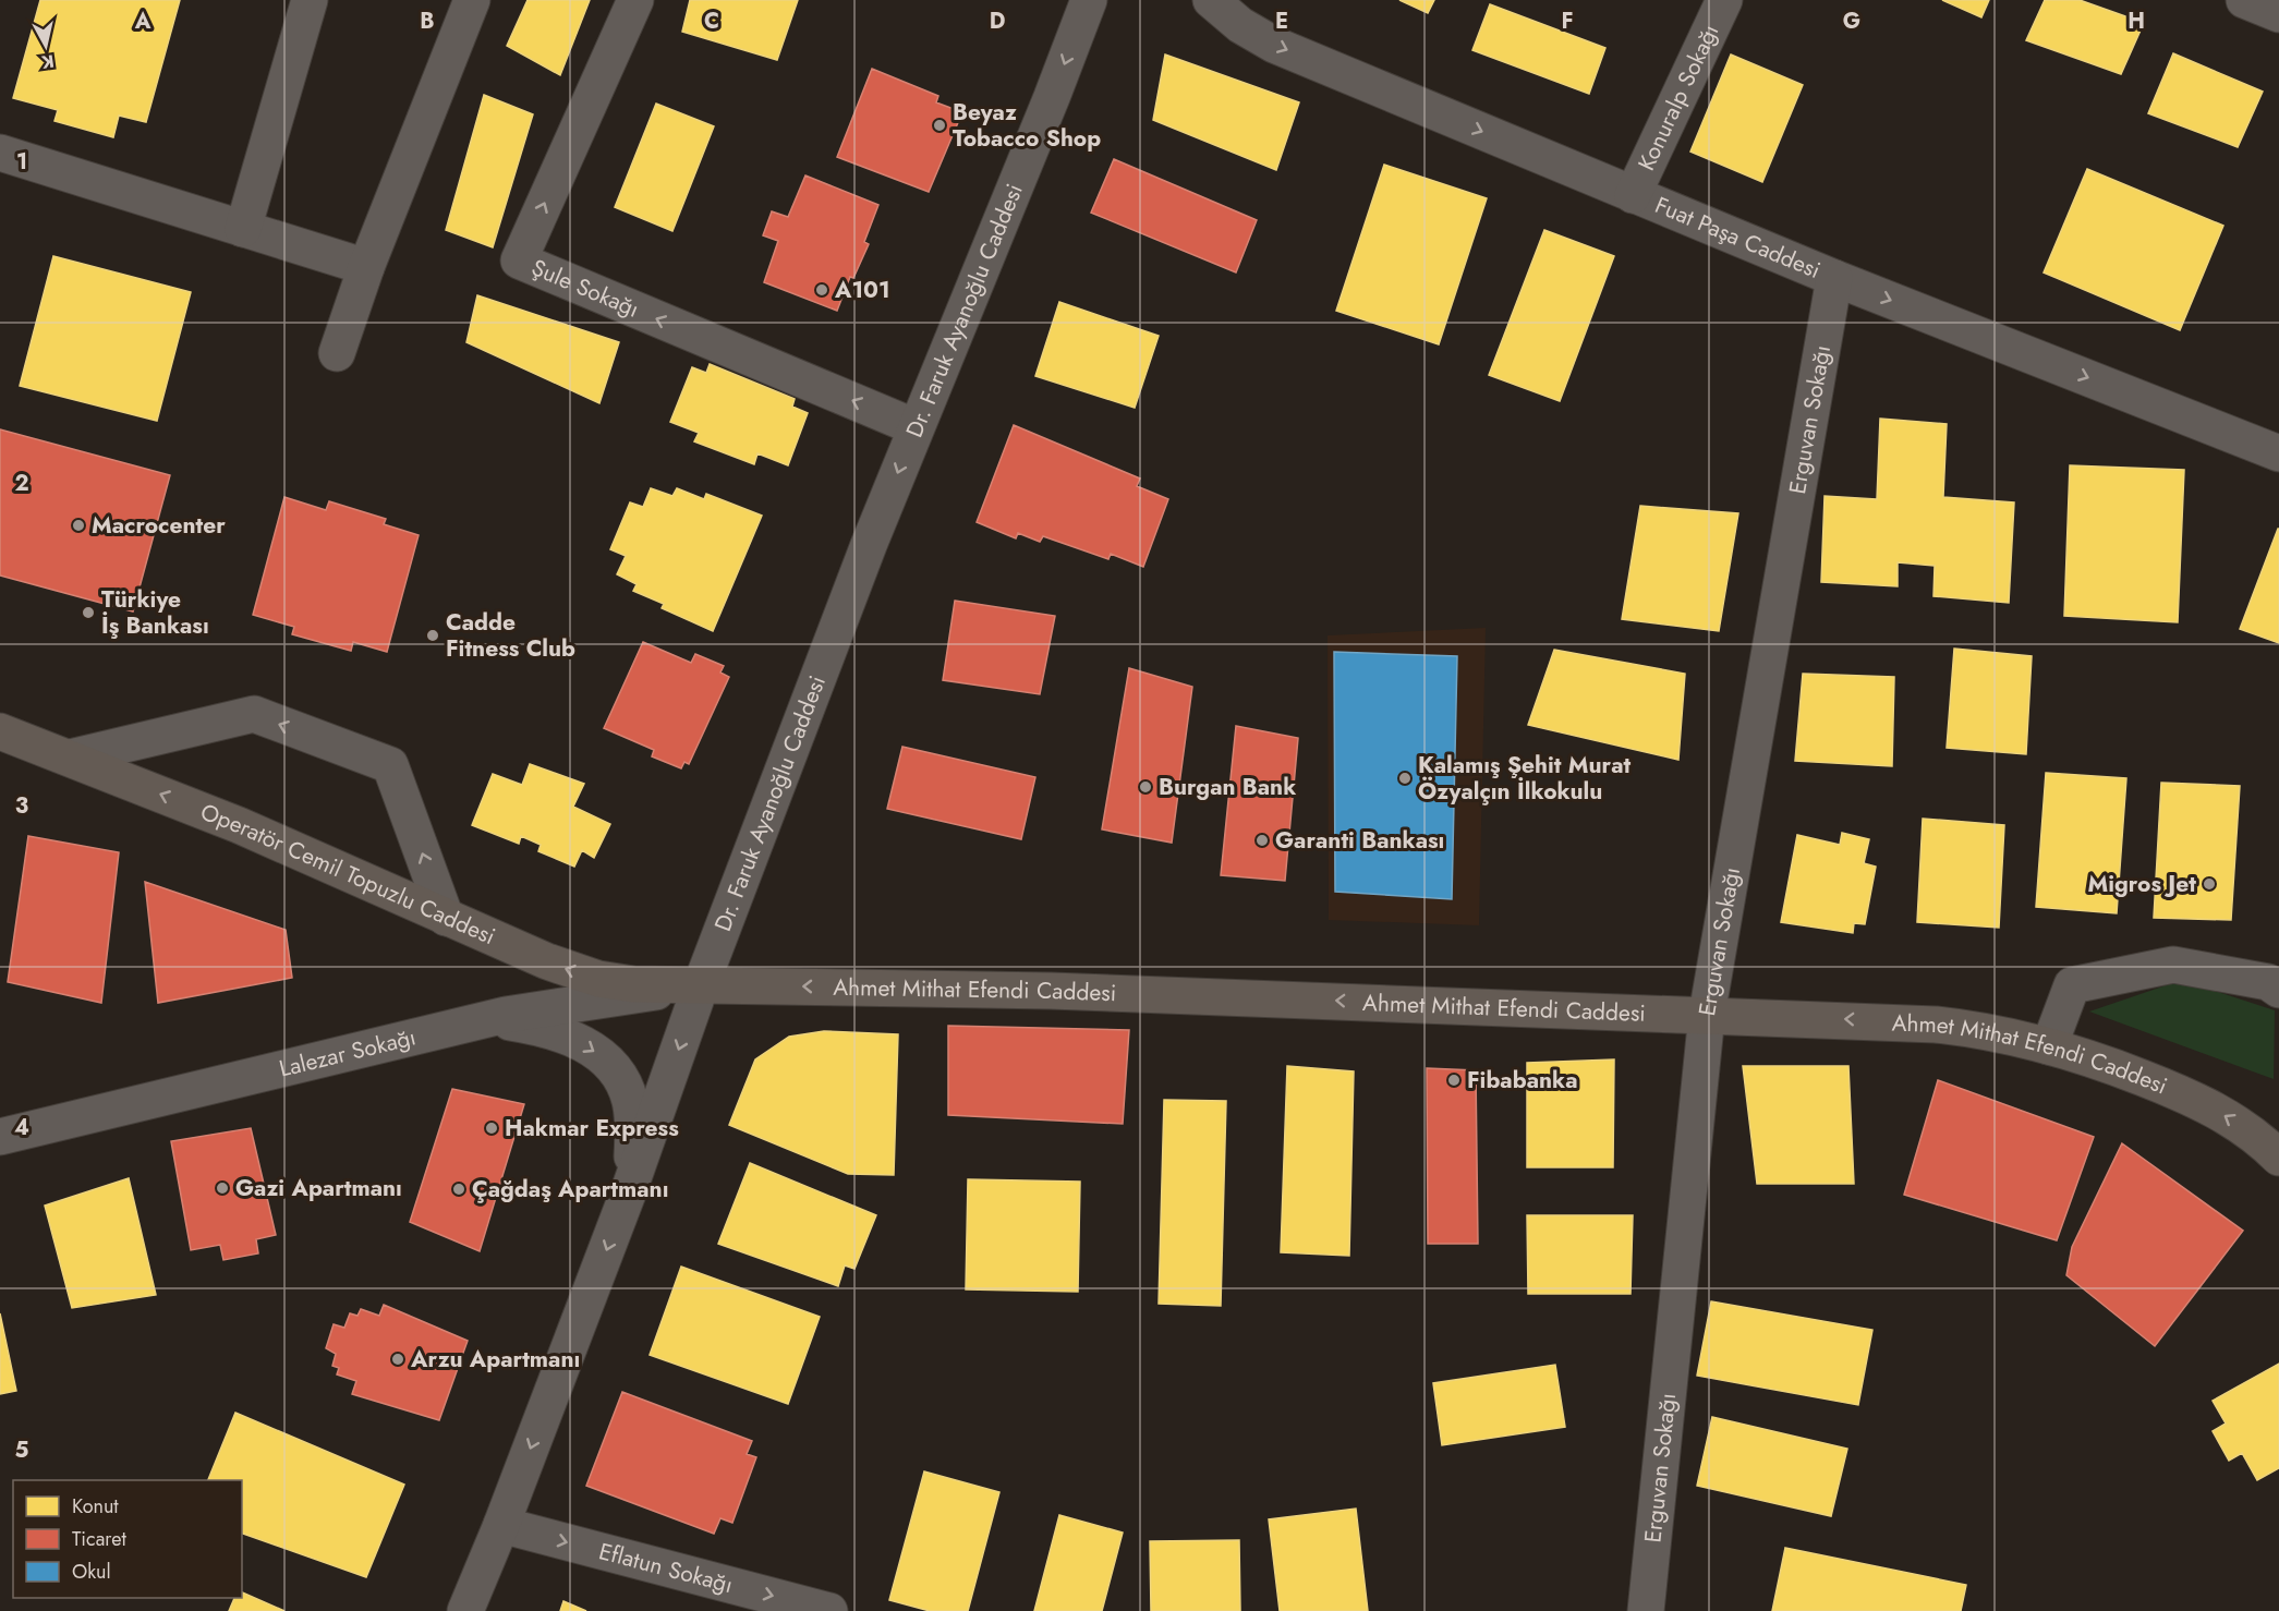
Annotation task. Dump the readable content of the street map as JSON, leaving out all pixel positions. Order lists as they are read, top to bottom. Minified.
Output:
{"streets":{"main road":["Operatör Cemil Topuzlu Caddesi","Ahmet Mithat Efendi Caddesi"],"street":["Konuralp Sokağı","Fuat Paşa Caddesi","Şule Sokağı","Dr. Faruk Ayanoğlu Caddesi","Erguvan Sokağı","Lalezar Sokağı","Eflatun Sokağı"]},"crossings":[["Konuralp Sokağı","Fuat Paşa Caddesi"],["Fuat Paşa Caddesi","Erguvan Sokağı"],["Şule Sokağı","Dr. Faruk Ayanoğlu Caddesi"],["Dr. Faruk Ayanoğlu Caddesi","Operatör Cemil Topuzlu Caddesi"],["Dr. Faruk Ayanoğlu Caddesi","Ahmet Mithat Efendi Caddesi"],["Dr. Faruk Ayanoğlu Caddesi","Lalezar Sokağı"],["Dr. Faruk Ayanoğlu Caddesi","Eflatun Sokağı"],["Erguvan Sokağı","Ahmet Mithat Efendi Caddesi"],["Operatör Cemil Topuzlu Caddesi","Ahmet Mithat Efendi Caddesi"],["Operatör Cemil Topuzlu Caddesi","Lalezar Sokağı"],["Ahmet Mithat Efendi Caddesi","Lalezar Sokağı"]],"one_way":["Fuat Paşa Caddesi","Dr. Faruk Ayanoğlu Caddesi","Operatör Cemil Topuzlu Caddesi","Ahmet Mithat Efendi Caddesi","Eflatun Sokağı"],"places":["Beyaz Tobacco Shop","A101","Macrocenter","Türkiye İş Bankası","Cadde Fitness Club","Kalamış Şehit Murat Özyalçın İlkokulu","Burgan Bank","Garanti Bankası","Migros Jet","Fibabanka","Hakmar Express","Gazi Apartmanı","Çağdaş Apartmanı","Arzu Apartmanı"],"legend":["Konut","Ticaret","Okul"],"north":"bottom","grid":{"columns":["A","B","C","D","E","F","G","H"],"rows":["1","2","3","4","5"]}}
